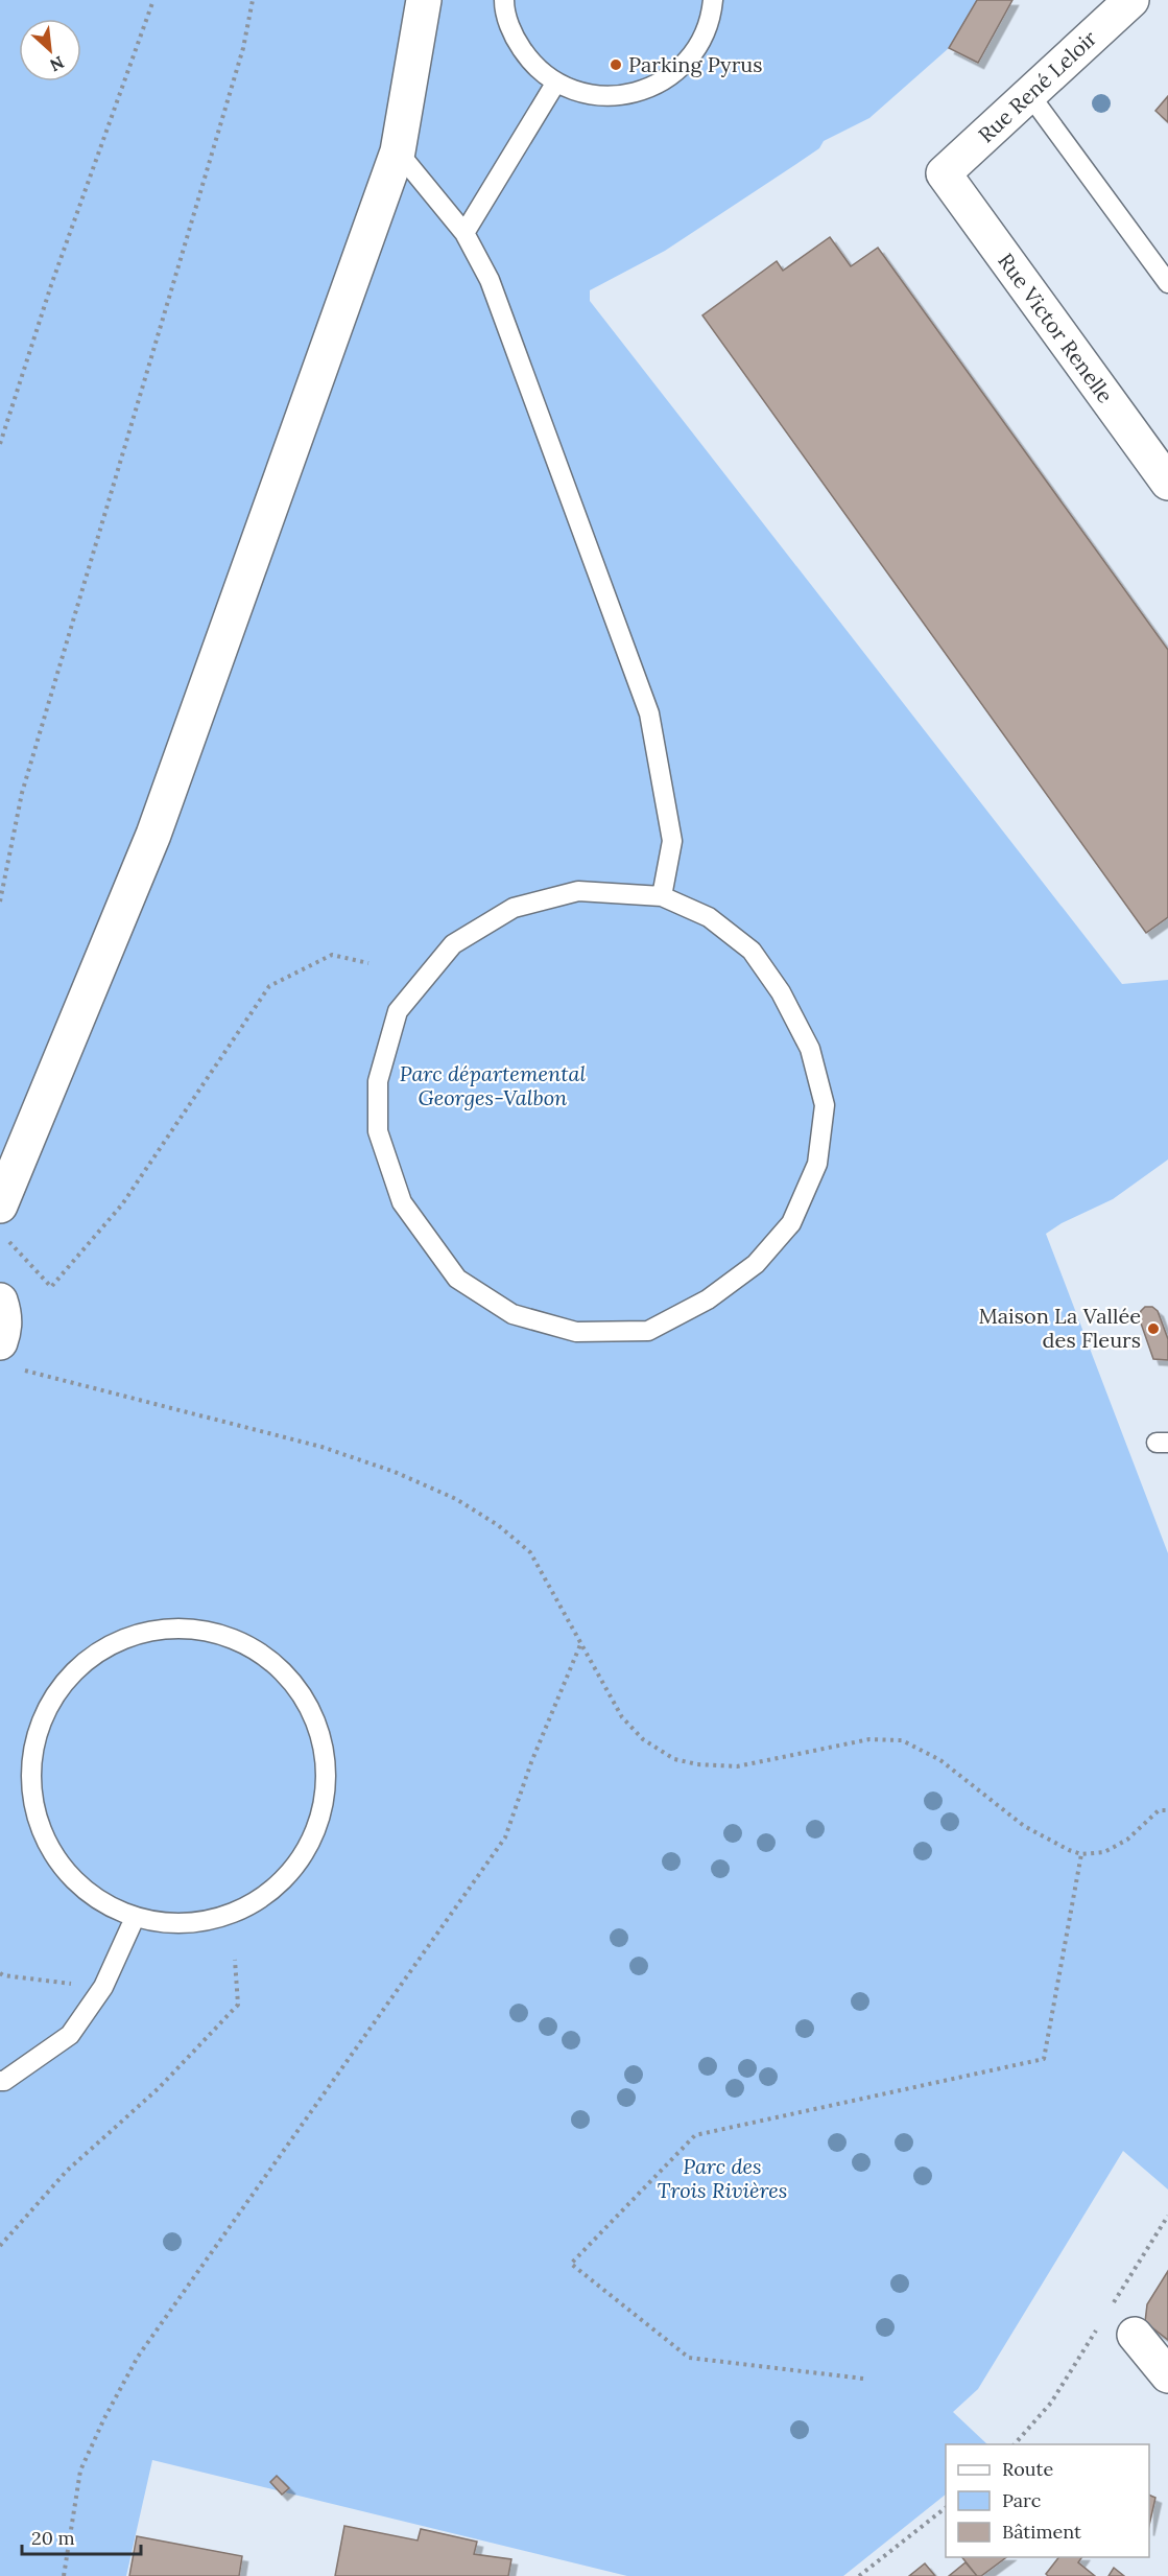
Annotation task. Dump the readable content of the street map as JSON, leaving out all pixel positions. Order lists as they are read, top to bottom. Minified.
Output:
{"streets":{"street":["Rue René Leloir","Rue Victor Renelle"]},"crossings":[["Rue René Leloir","Rue Victor Renelle"]],"parks":["Parc départemental Georges-Valbon","Parc des Trois Rivières"],"places":["Parking Pyrus","Maison La Vallée des Fleurs"],"legend":["Route","Parc","Bâtiment"],"scale_bar":"20 m","north":"bottom right"}
